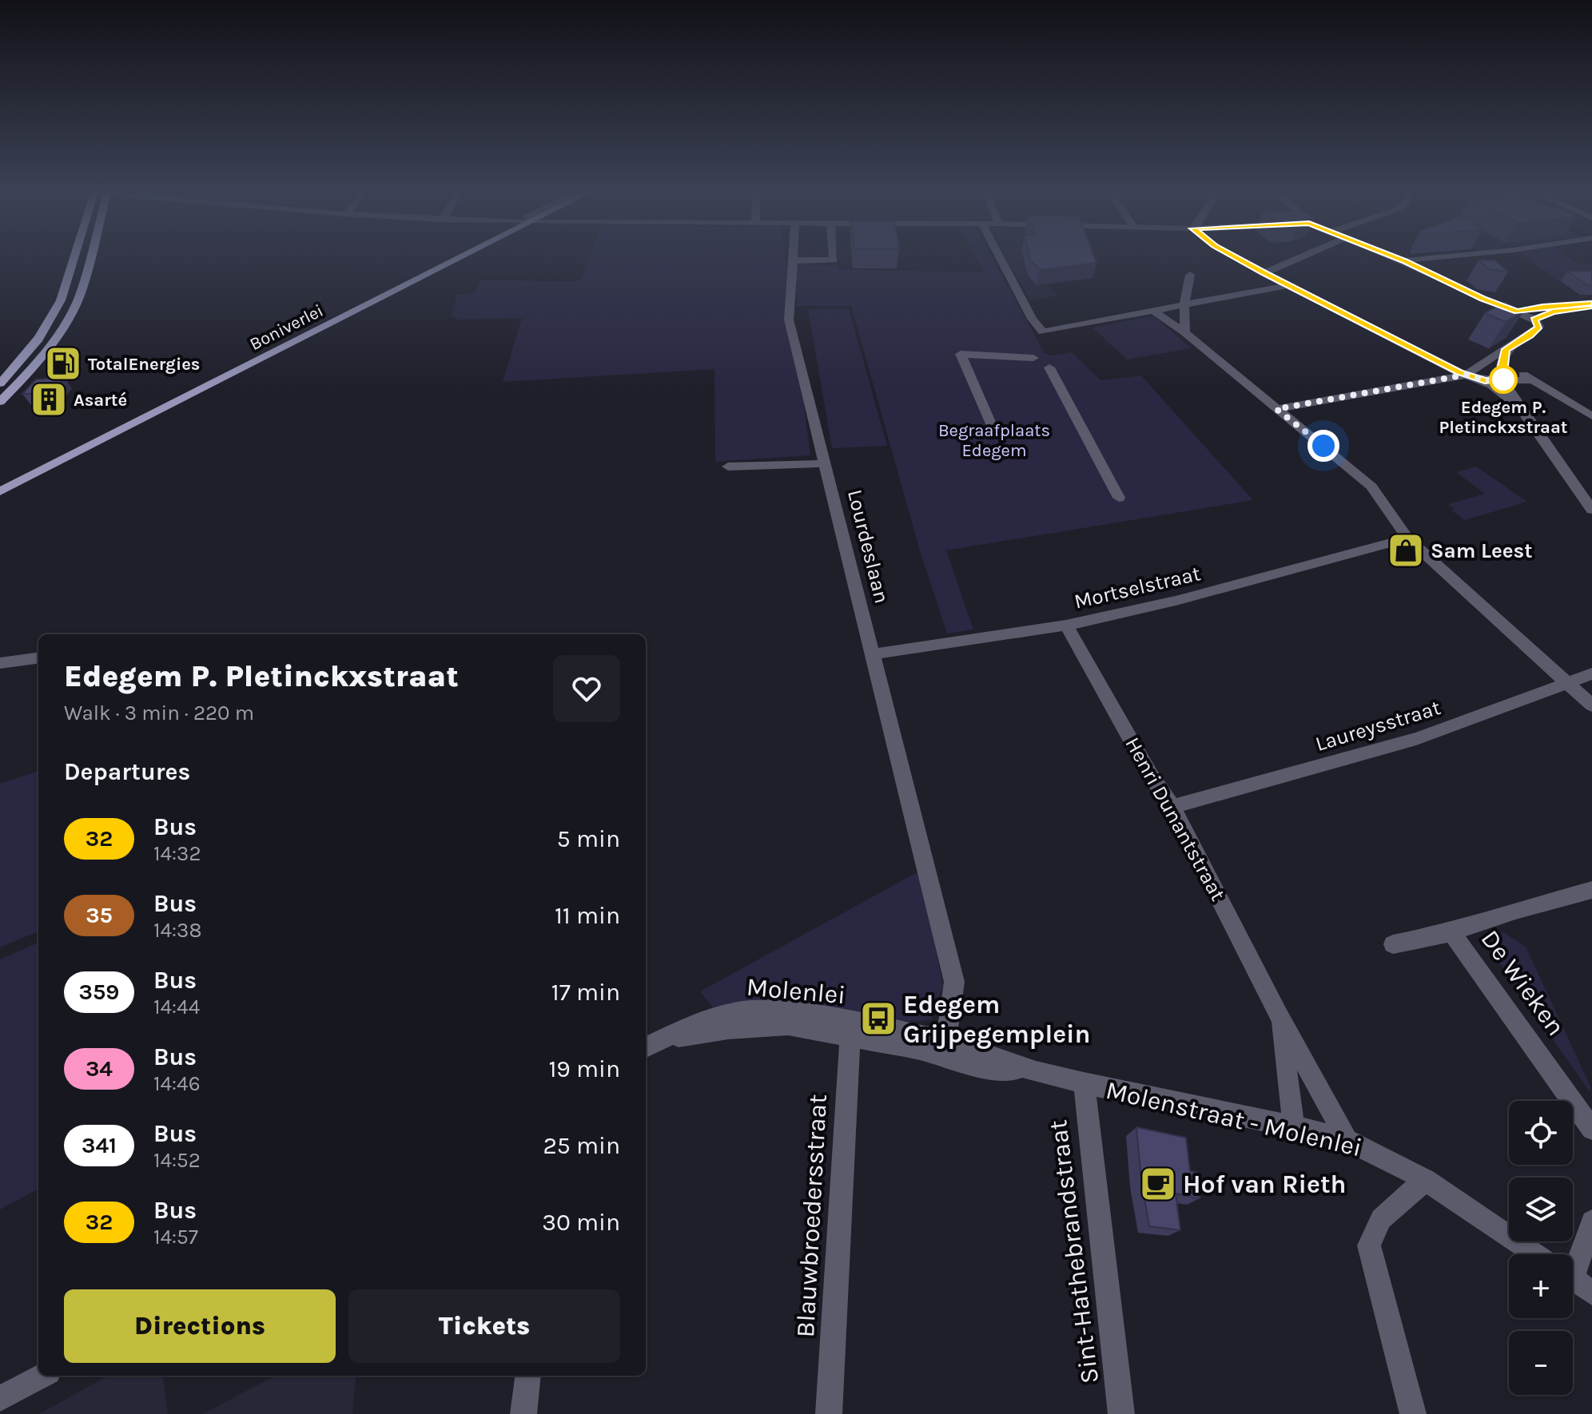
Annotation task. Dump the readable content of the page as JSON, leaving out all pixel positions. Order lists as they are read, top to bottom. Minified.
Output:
{"streets":{"main road":["Boniverlei"],"street":["Lourdeslaan","Mortselstraat","Laureysstraat","Henri Dunantstraat","De Wieken","Molenlei","Molenstraat - Molenlei","Blauwbroedersstraat","Sint-Hathebrandstraat"]},"crossings":[["Lourdeslaan","Mortselstraat"],["Lourdeslaan","Molenlei"],["Mortselstraat","Henri Dunantstraat"],["Laureysstraat","Henri Dunantstraat"],["Henri Dunantstraat","Molenstraat - Molenlei"],["Molenlei","Molenstraat - Molenlei"],["Molenlei","Blauwbroedersstraat"],["Molenstraat - Molenlei","Sint-Hathebrandstraat"]],"parks":["Begraafplaats Edegem"],"places":{"fuel station":["TotalEnergies"],"other":["Edegem P. Pletinckxstraat"],"building":["Asarté"],"shop":["Sam Leest"],"bus stop":["Edegem Grijpegemplein"],"cafe":["Hof van Rieth"]},"lines":["bus line 32"],"page":{"heading":[["Edegem P. Pletinckxstraat","Walk · 3 min · 220 m"],"Departures"],"list":[{"mark":"32","name":"Bus","note":"14:32","value":"5 min"},{"mark":"35","name":"Bus","note":"14:38","value":"11 min"},{"mark":"359","name":"Bus","note":"14:44","value":"17 min"},{"mark":"34","name":"Bus","note":"14:46","value":"19 min"},{"mark":"341","name":"Bus","note":"14:52","value":"25 min"},{"mark":"32","name":"Bus","note":"14:57","value":"30 min"}],"map_buttons":["+","−"],"buttons":["Directions","Tickets"]}}
